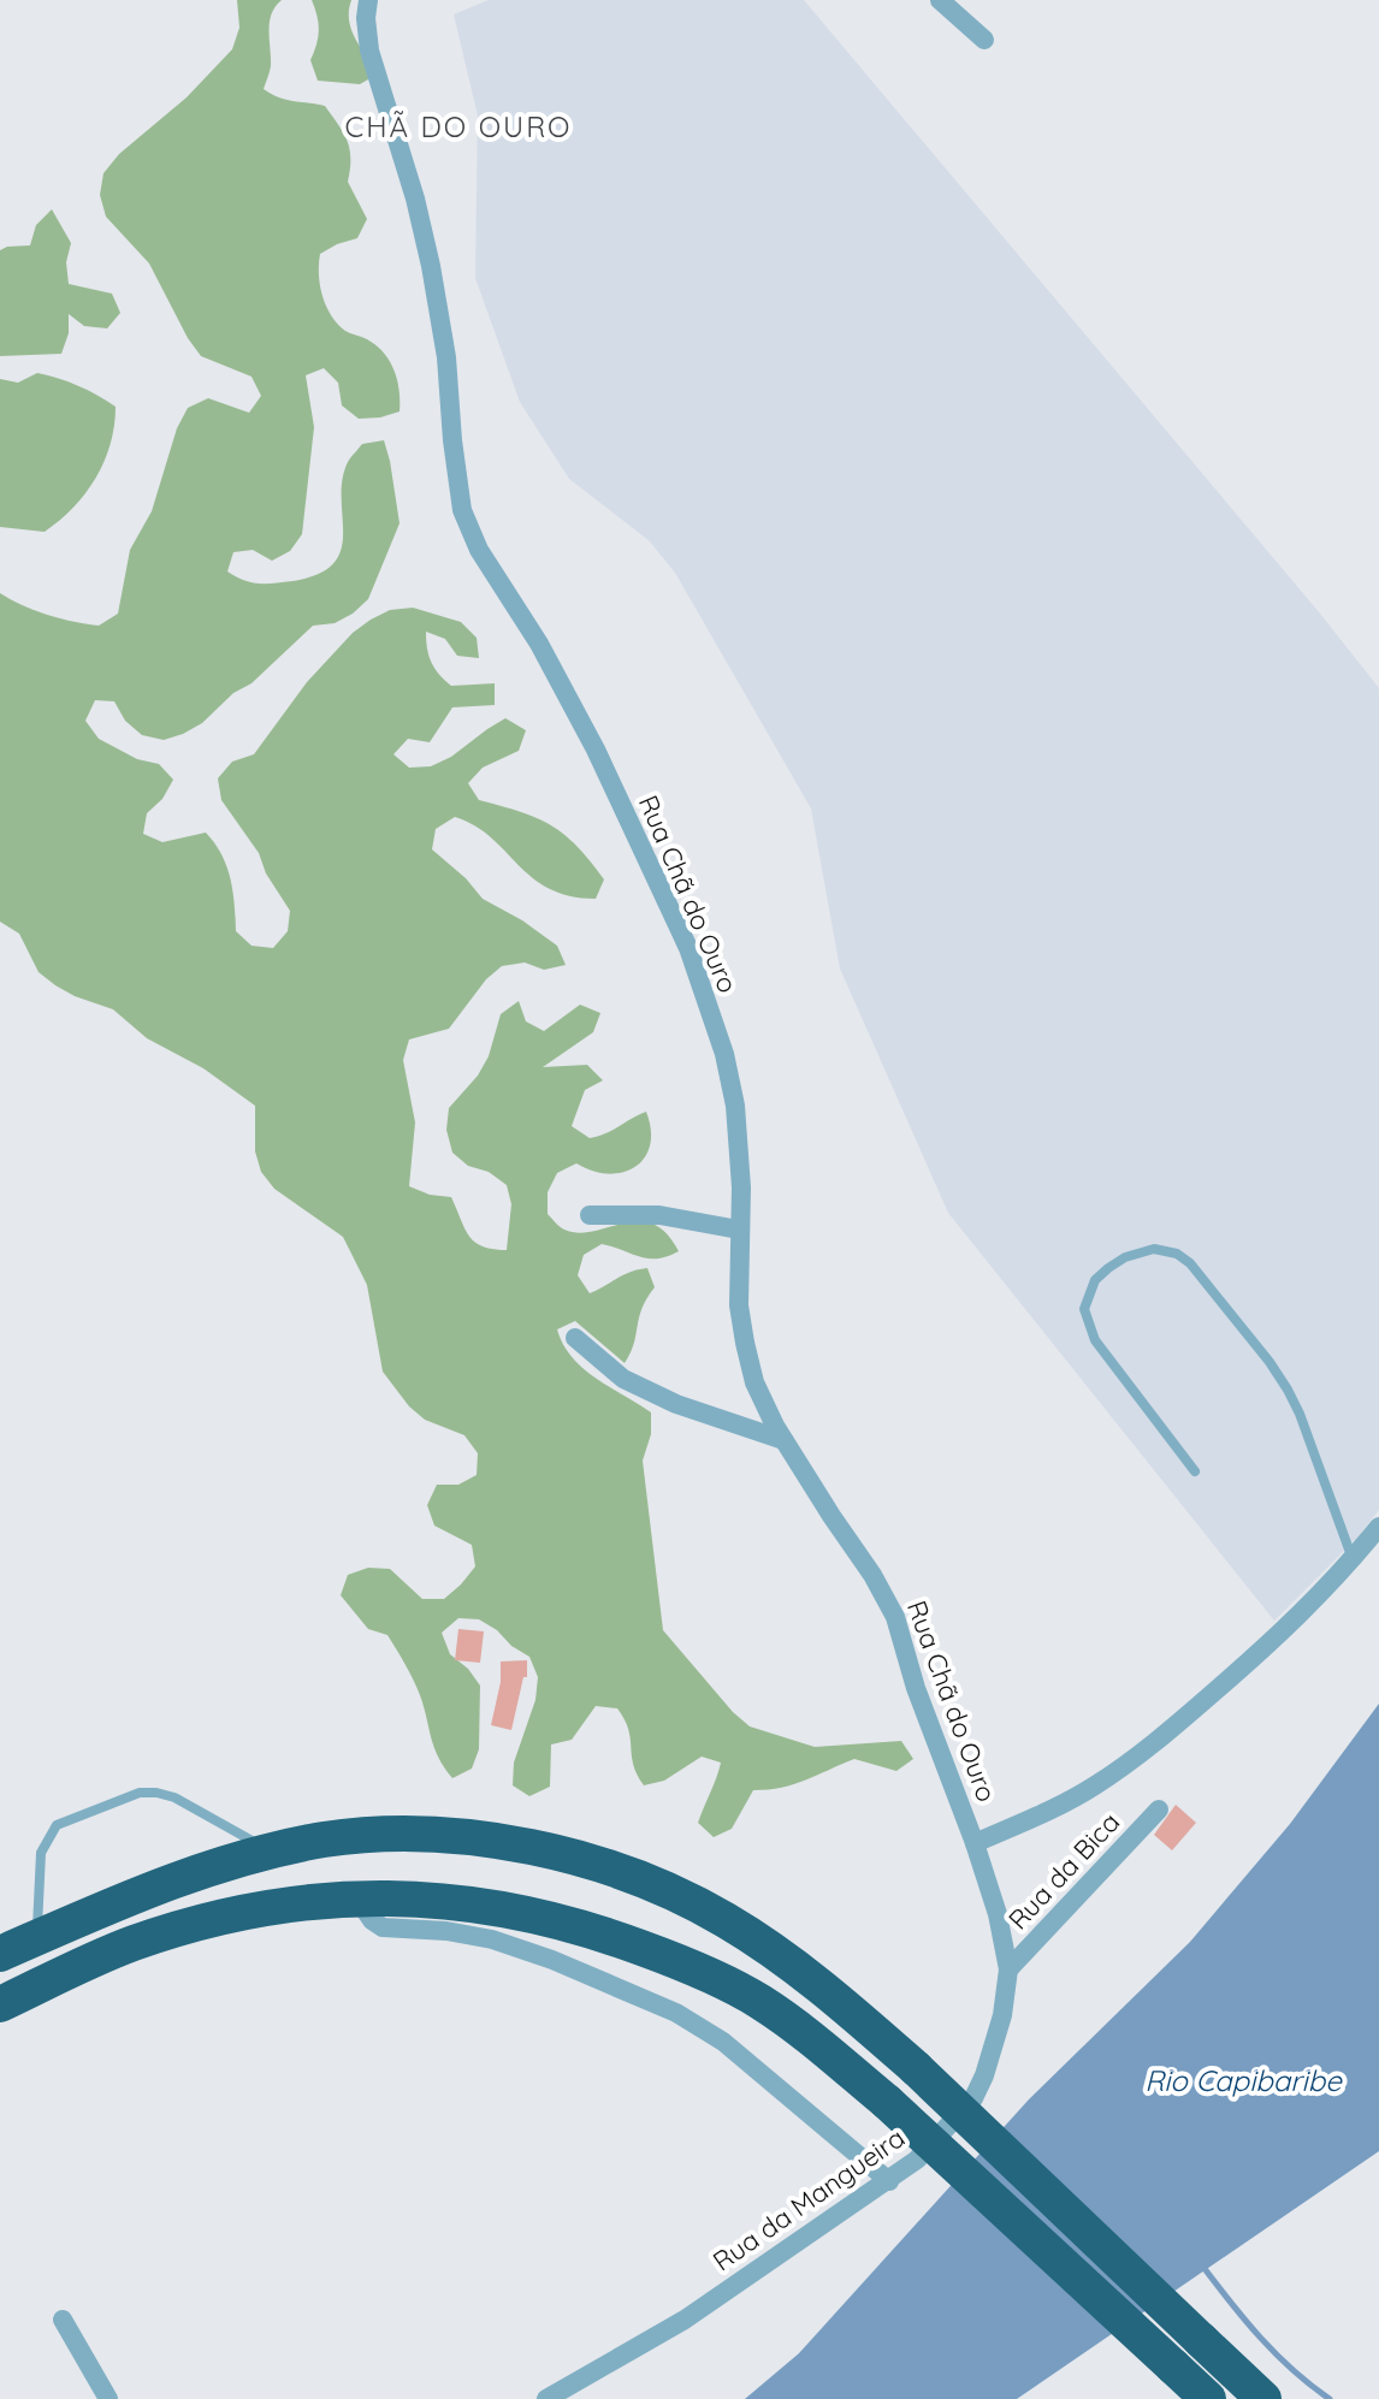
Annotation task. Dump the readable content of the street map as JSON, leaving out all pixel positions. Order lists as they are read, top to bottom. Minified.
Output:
{"streets":{"street":["Rua Chã do Ouro","Rua da Bica","Rua da Mangueira"]},"crossings":[["Rua Chã do Ouro","Rua da Bica"],["Rua Chã do Ouro","Rua da Mangueira"],["Rua da Bica","Rua da Mangueira"]],"districts":["CHÃ DO OURO"],"water":["Rio Capibaribe"]}
